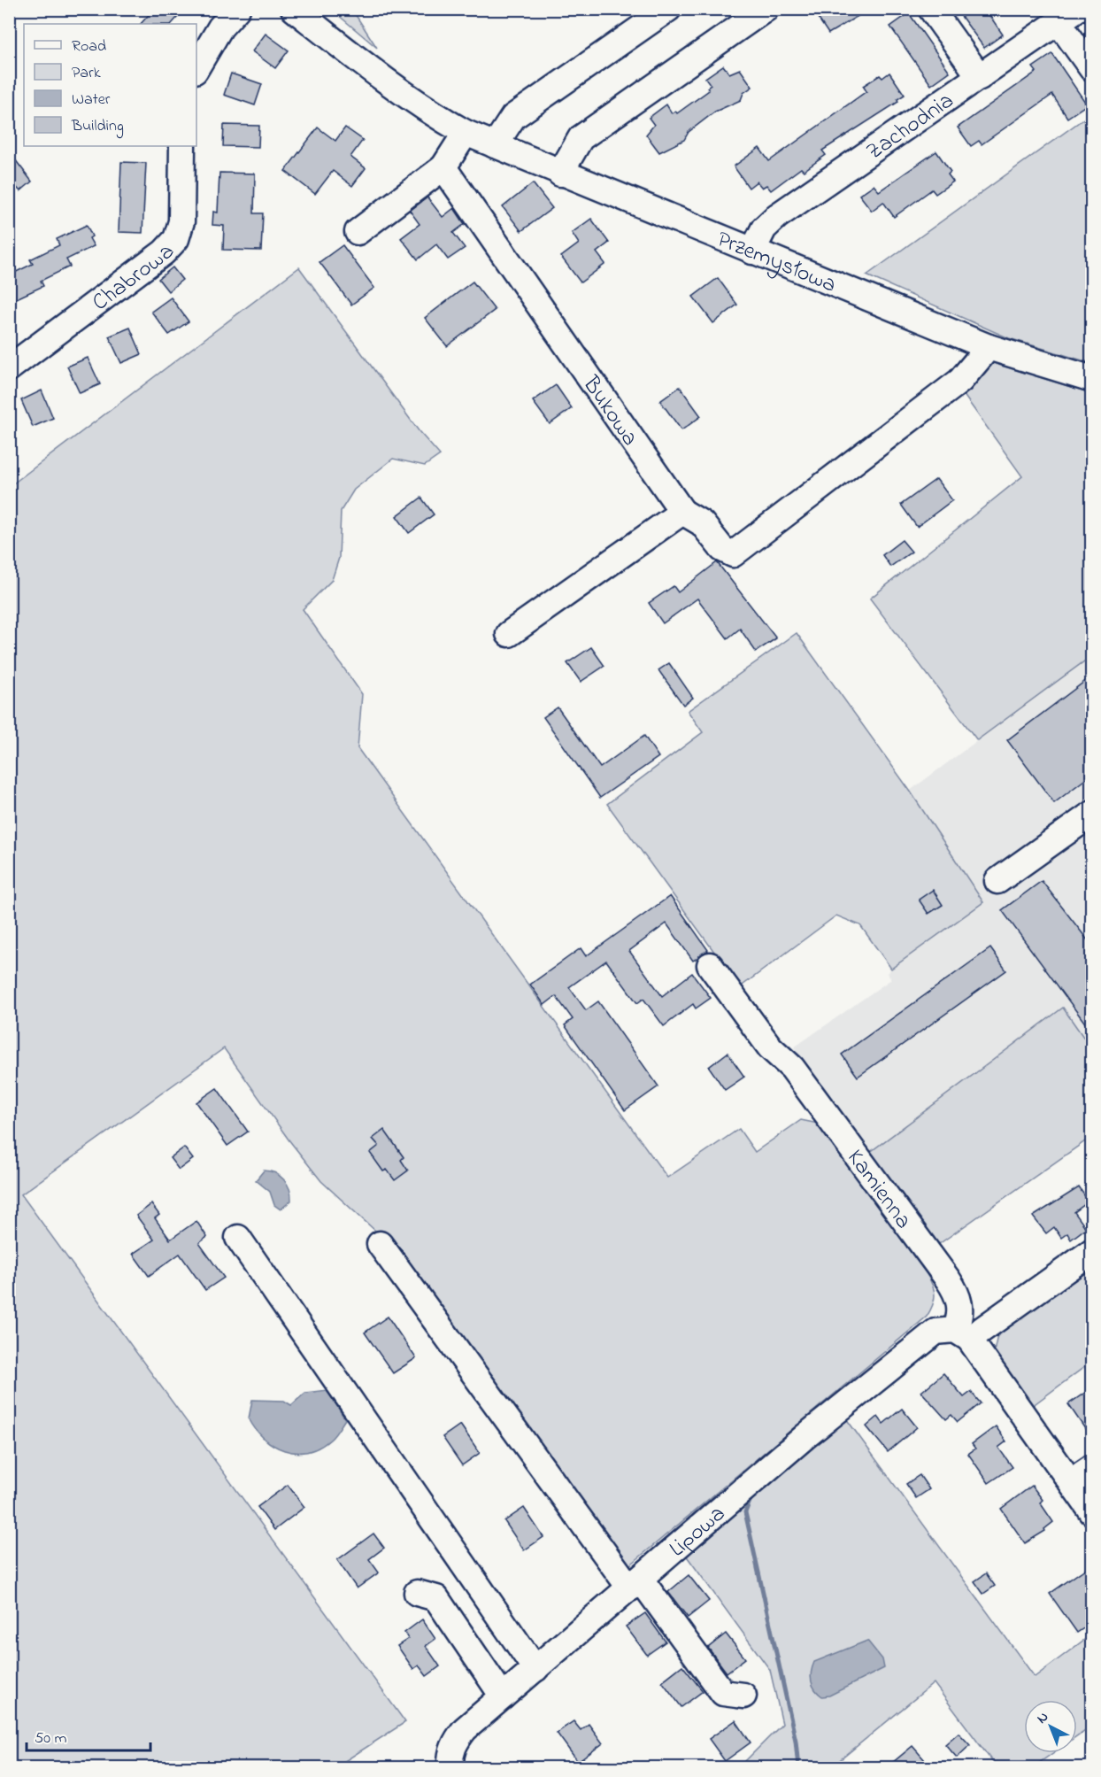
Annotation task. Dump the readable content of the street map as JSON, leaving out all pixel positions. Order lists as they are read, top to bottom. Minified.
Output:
{"streets":{"street":["Zachodnia","Przemysłowa","Chabrowa","Bukowa","Kamienna","Lipowa"]},"crossings":[["Zachodnia","Przemysłowa"],["Kamienna","Lipowa"]],"legend":["Road","Park","Water","Building"],"scale_bar":"50 m","north":"top left"}
